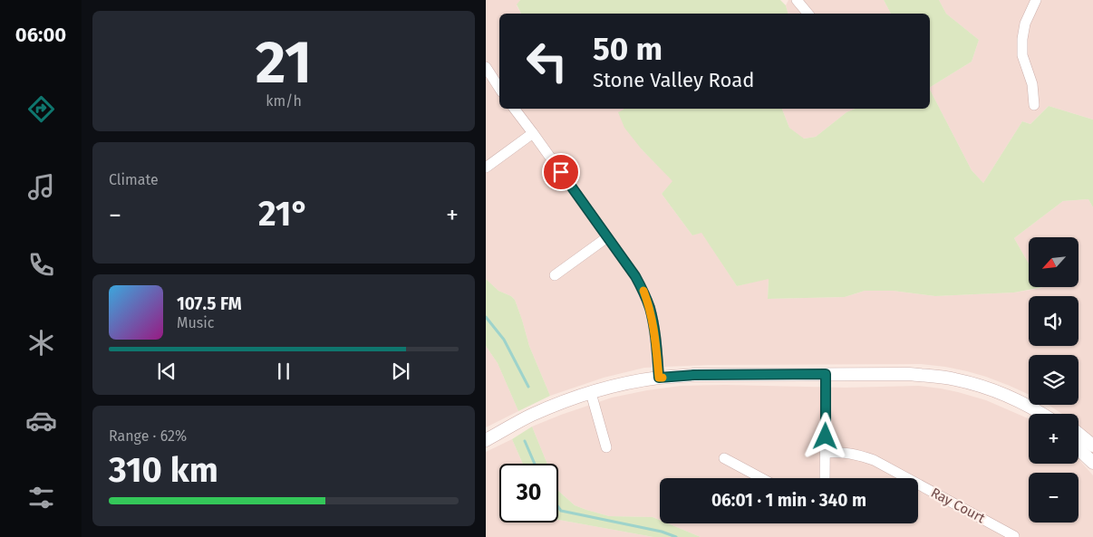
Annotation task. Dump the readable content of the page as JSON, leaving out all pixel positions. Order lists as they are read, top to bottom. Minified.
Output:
{"streets":{"street":["Ray Court"]},"north":"bottom left","page":{"tabs":"06:00","tile":[["21","km/h"],"Climate",["Range · 62%","310 km"]],"turn":["50 m","Stone Valley Road"],"heat":["−","21°","+"],"map_buttons":["+","−"],"song":["107.5 FM","Music"],"limit":"30","trip":"06:01 · 1 min · 340 m"}}
